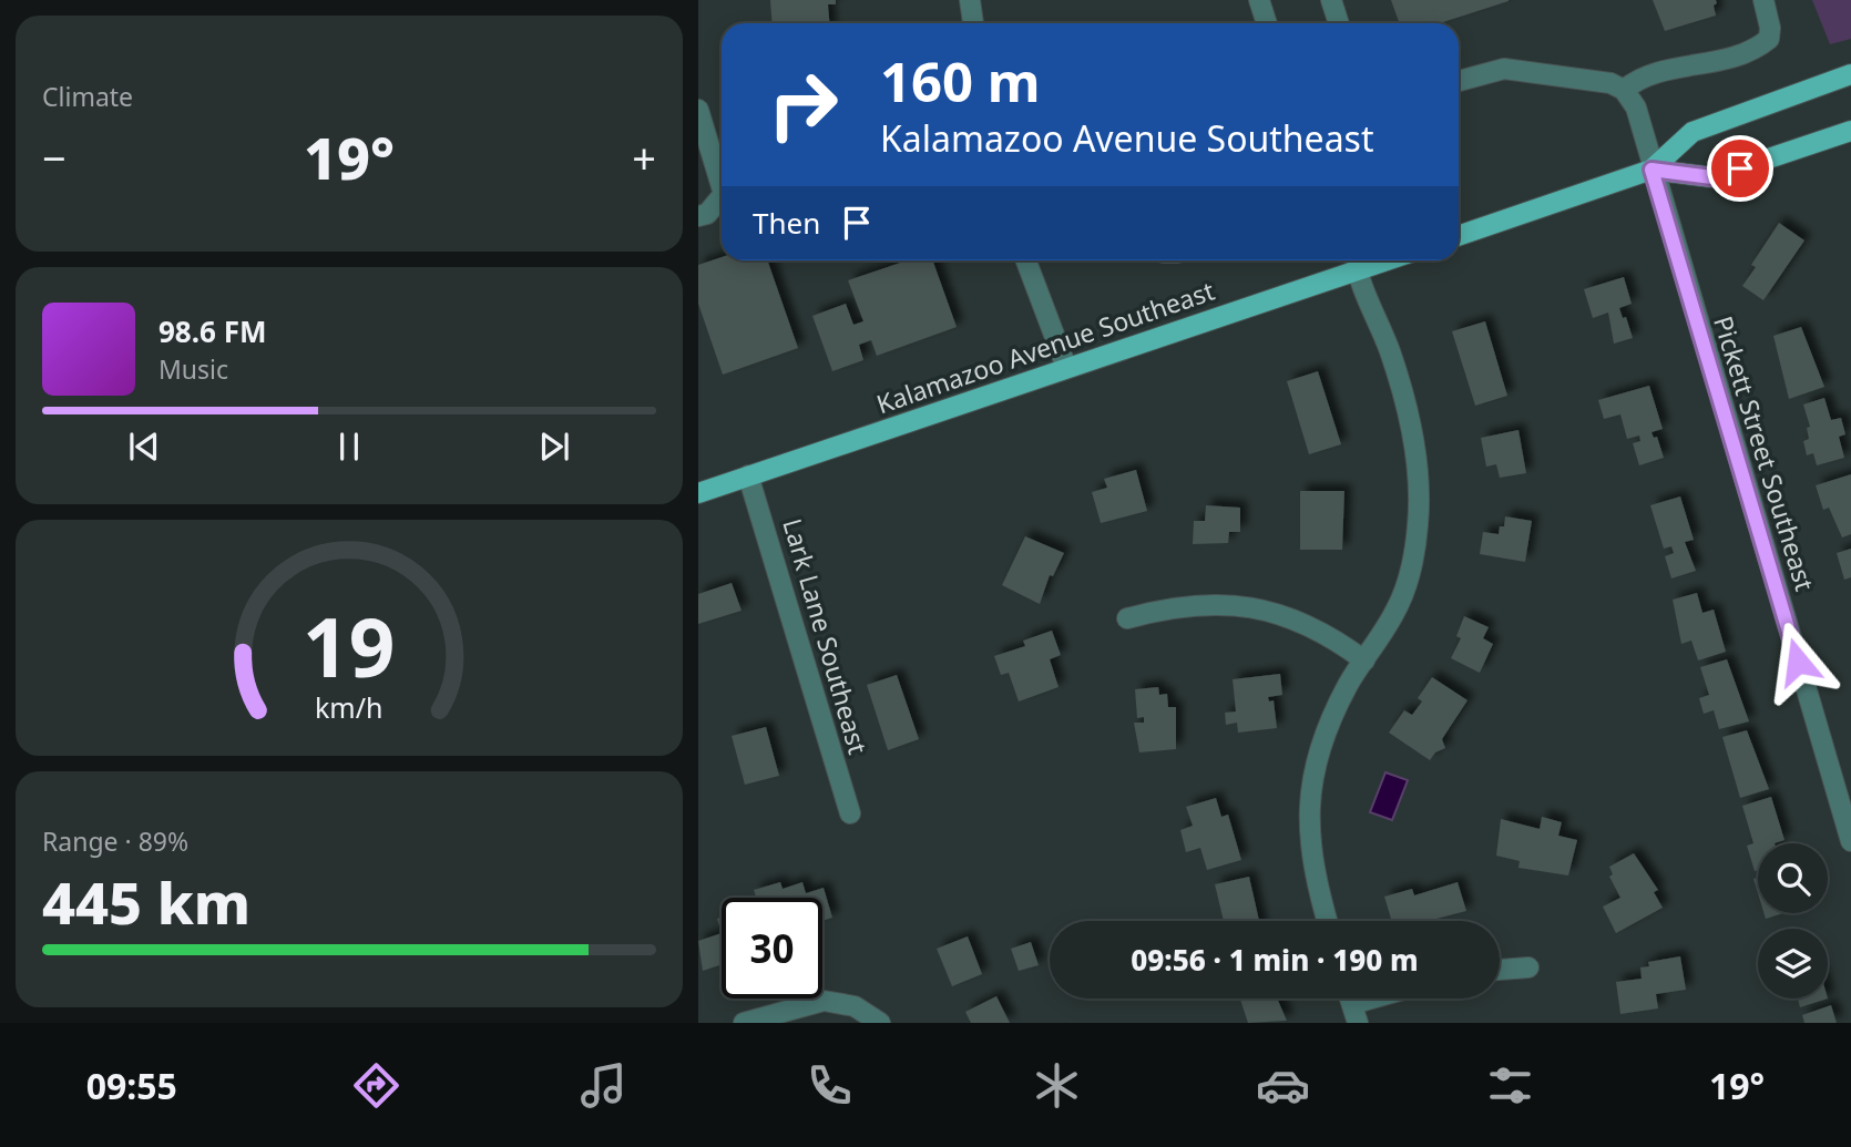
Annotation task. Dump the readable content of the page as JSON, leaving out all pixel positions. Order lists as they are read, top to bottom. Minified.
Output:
{"streets":{"main road":["Kalamazoo Avenue Southeast"],"street":["Pickett Street Southeast","Lark Lane Southeast"]},"crossings":[["Kalamazoo Avenue Southeast","Lark Lane Southeast"]],"page":{"tile":["Climate",["Range · 89%","445 km"]],"turn":["160 m","Kalamazoo Avenue Southeast"],"heat":["−","19°","+"],"then":"Then","song":["98.6 FM","Music"],"limit":"30","trip":"09:56 · 1 min · 190 m","tabs":["09:55","19°"],"gauge":["19","km/h"]}}
